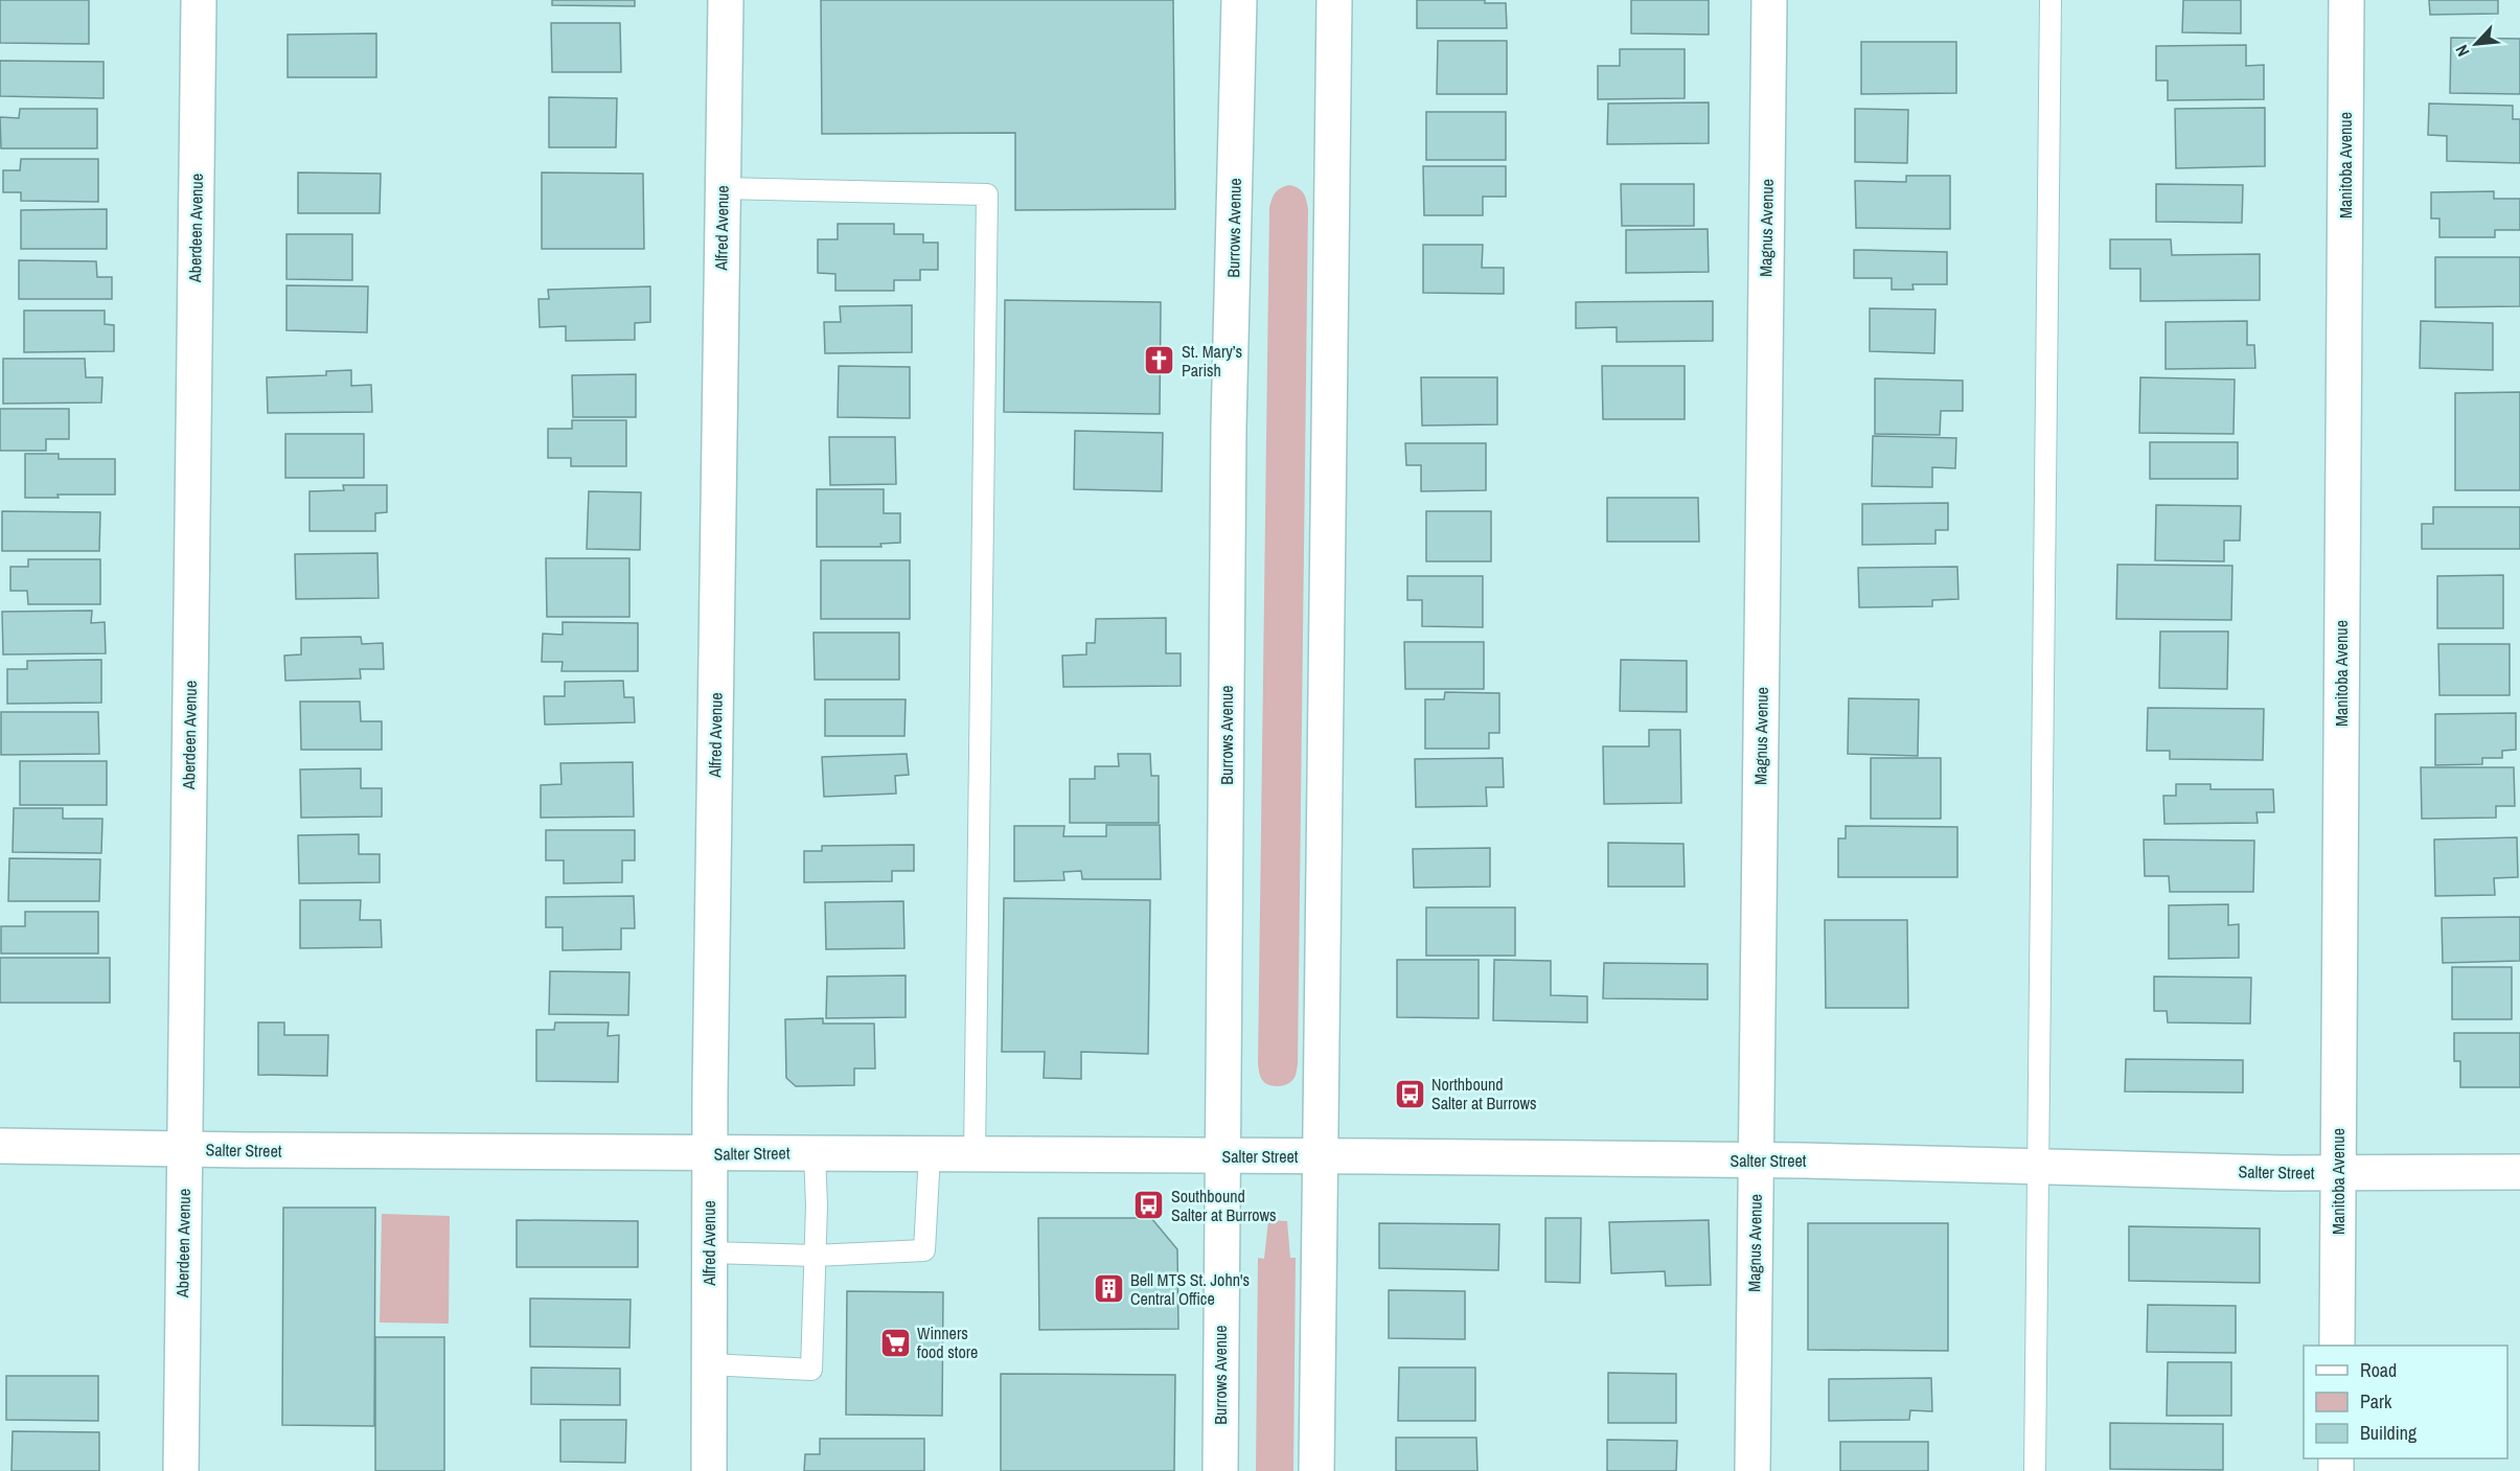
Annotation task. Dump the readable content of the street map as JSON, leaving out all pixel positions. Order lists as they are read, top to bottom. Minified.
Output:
{"streets":{"street":["Manitoba Avenue","Aberdeen Avenue","Alfred Avenue","Burrows Avenue","Magnus Avenue","Salter Street"]},"crossings":[["Manitoba Avenue","Salter Street"],["Aberdeen Avenue","Salter Street"],["Alfred Avenue","Salter Street"],["Burrows Avenue","Salter Street"],["Magnus Avenue","Salter Street"]],"places":{"church":["St. Mary’s Parish"],"bus stop":["Northbound Salter at Burrows","Southbound Salter at Burrows"],"building":["Bell MTS St. John's Central Office"],"supermarket":["Winners food store"]},"legend":["Road","Park","Building"],"north":"bottom left"}
